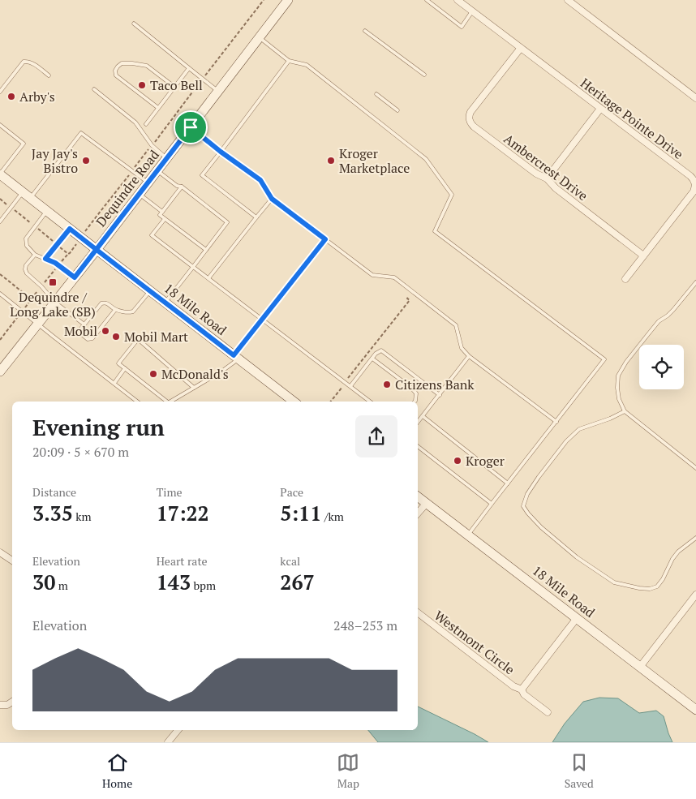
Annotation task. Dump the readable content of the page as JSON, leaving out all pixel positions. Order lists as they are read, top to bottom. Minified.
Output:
{"streets":{"main road":["Dequindre Road","18 Mile Road"],"street":["Heritage Pointe Drive","Ambercrest Drive","Westmont Circle"]},"crossings":[["Heritage Pointe Drive","Ambercrest Drive"],["Dequindre Road","18 Mile Road"],["18 Mile Road","Westmont Circle"]],"places":{"other":["Taco Bell","Arby's","Jay Jay's Bistro","Kroger Marketplace","Mobil","Mobil Mart","McDonald's","Citizens Bank","Kroger"],"transit":["Dequindre / Long Lake (SB)"]},"page":{"heading":["Evening run","20:09 · 5 × 670 m"],"stats":[["Distance","3.35 km"],["Time","17:22"],["Pace","5:11 /km"],["Elevation","30 m"],["Heart rate","143 bpm"],["kcal","267"]],"chart":["Elevation","248–253 m"],"tabs":["Home","Map","Saved"]}}
